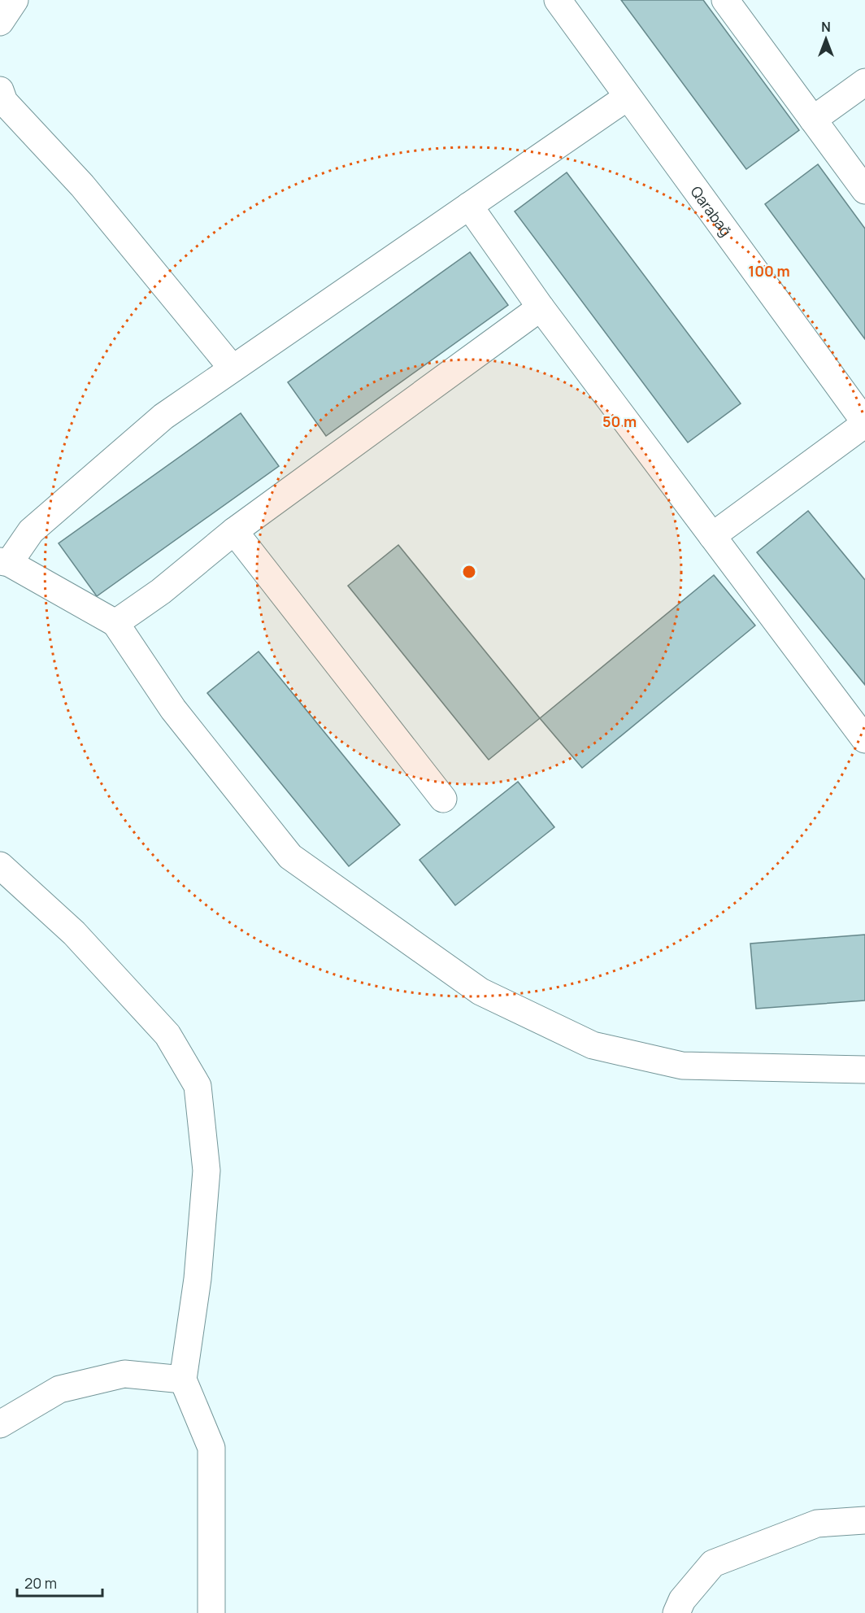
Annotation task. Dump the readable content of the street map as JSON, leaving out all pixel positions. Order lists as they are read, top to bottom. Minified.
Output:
{"streets":{"street":["Qarabağ"]},"scale_bar":"20 m","north":"top","rings":["100 m","50 m"]}
